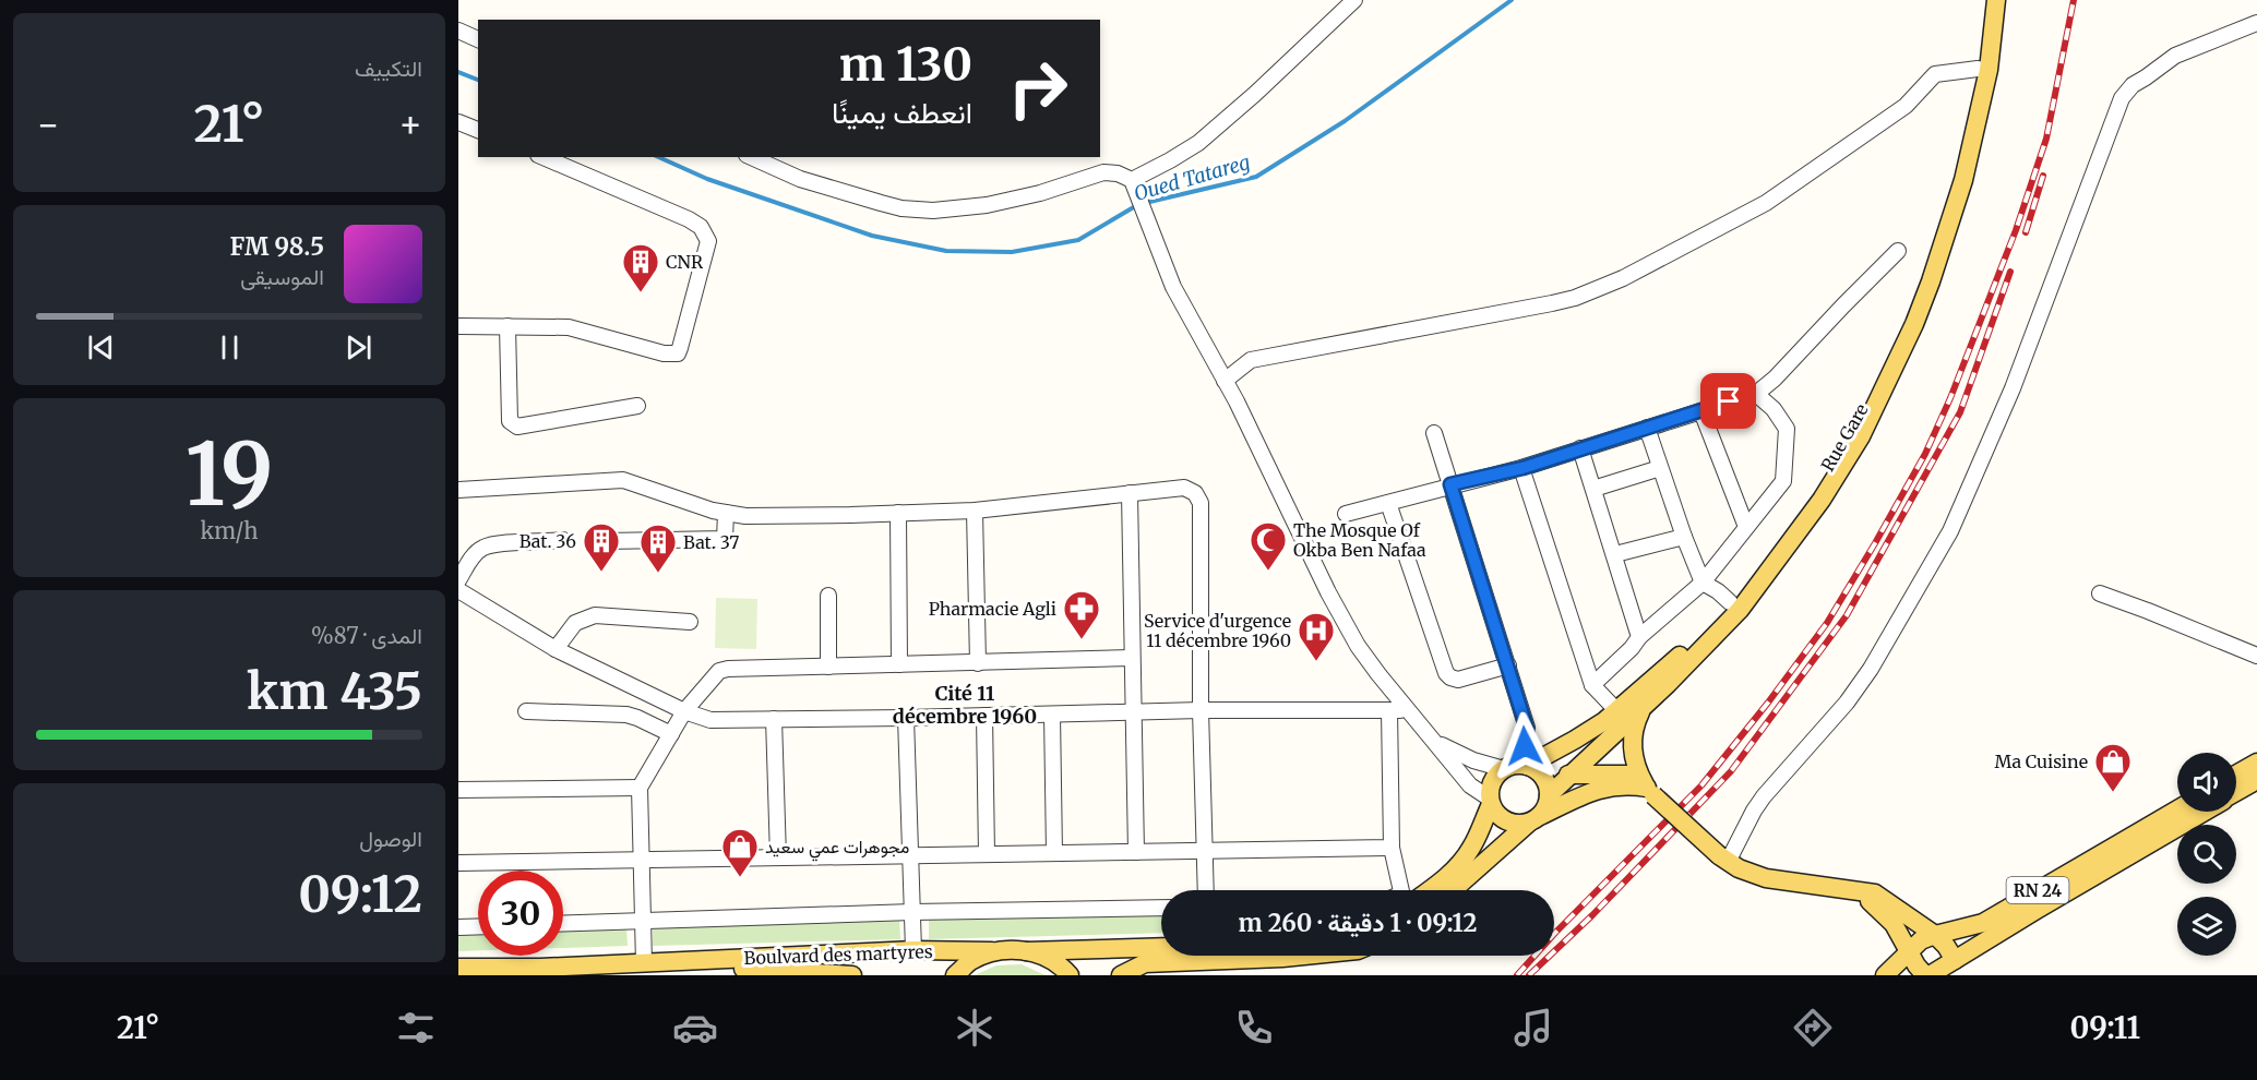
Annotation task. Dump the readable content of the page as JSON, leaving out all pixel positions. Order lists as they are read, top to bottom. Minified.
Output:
{"streets":{"main road":["Rue Gare","RN 24","Boulvard des martyres"]},"districts":["Cité 11 décembre 1960"],"water":["Oued Tatareg"],"places":{"building":["CNR","Bat. 36","Bat. 37"],"mosque":["The Mosque Of Okba Ben Nafaa"],"pharmacy":["Pharmacie Agli"],"hospital":["Service d'urgence 11 décembre 1960"],"shop":["Ma Cuisine","مجوهرات عمي سعيد"]},"page":{"tile":["التكييف",["19","km/h"],["المدى · 87%","435 km"],["الوصول","09:12"]],"turn":["130 m","انعطف يمينًا"],"heat":["−","21°","+"],"song":["98.5 FM","الموسيقى"],"limit":"30","trip":"09:12 · 1 دقيقة · 260 m","tabs":["09:11","21°"]}}
